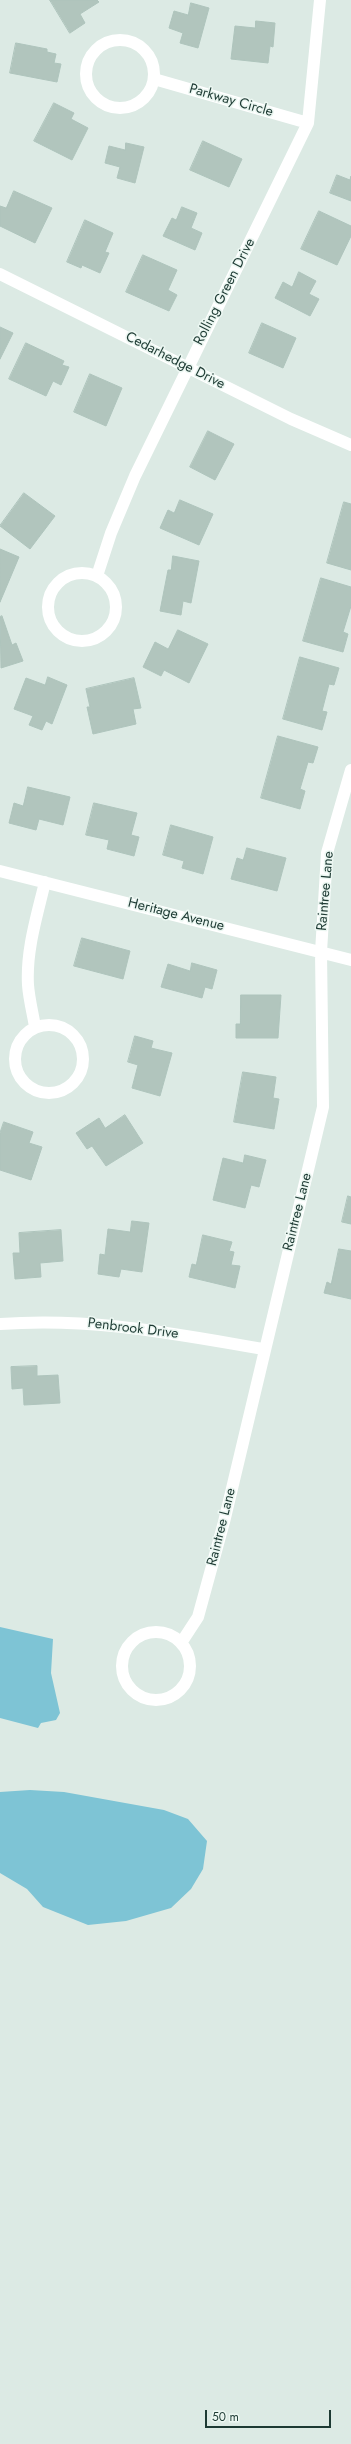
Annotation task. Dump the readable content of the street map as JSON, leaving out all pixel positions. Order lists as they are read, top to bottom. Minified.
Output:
{"streets":{"street":["Parkway Circle","Rolling Green Drive","Cedarhedge Drive","Raintree Lane","Heritage Avenue","Penbrook Drive"]},"crossings":[["Parkway Circle","Rolling Green Drive"],["Rolling Green Drive","Cedarhedge Drive"],["Raintree Lane","Heritage Avenue"],["Raintree Lane","Penbrook Drive"]],"scale_bar":"50 m"}
